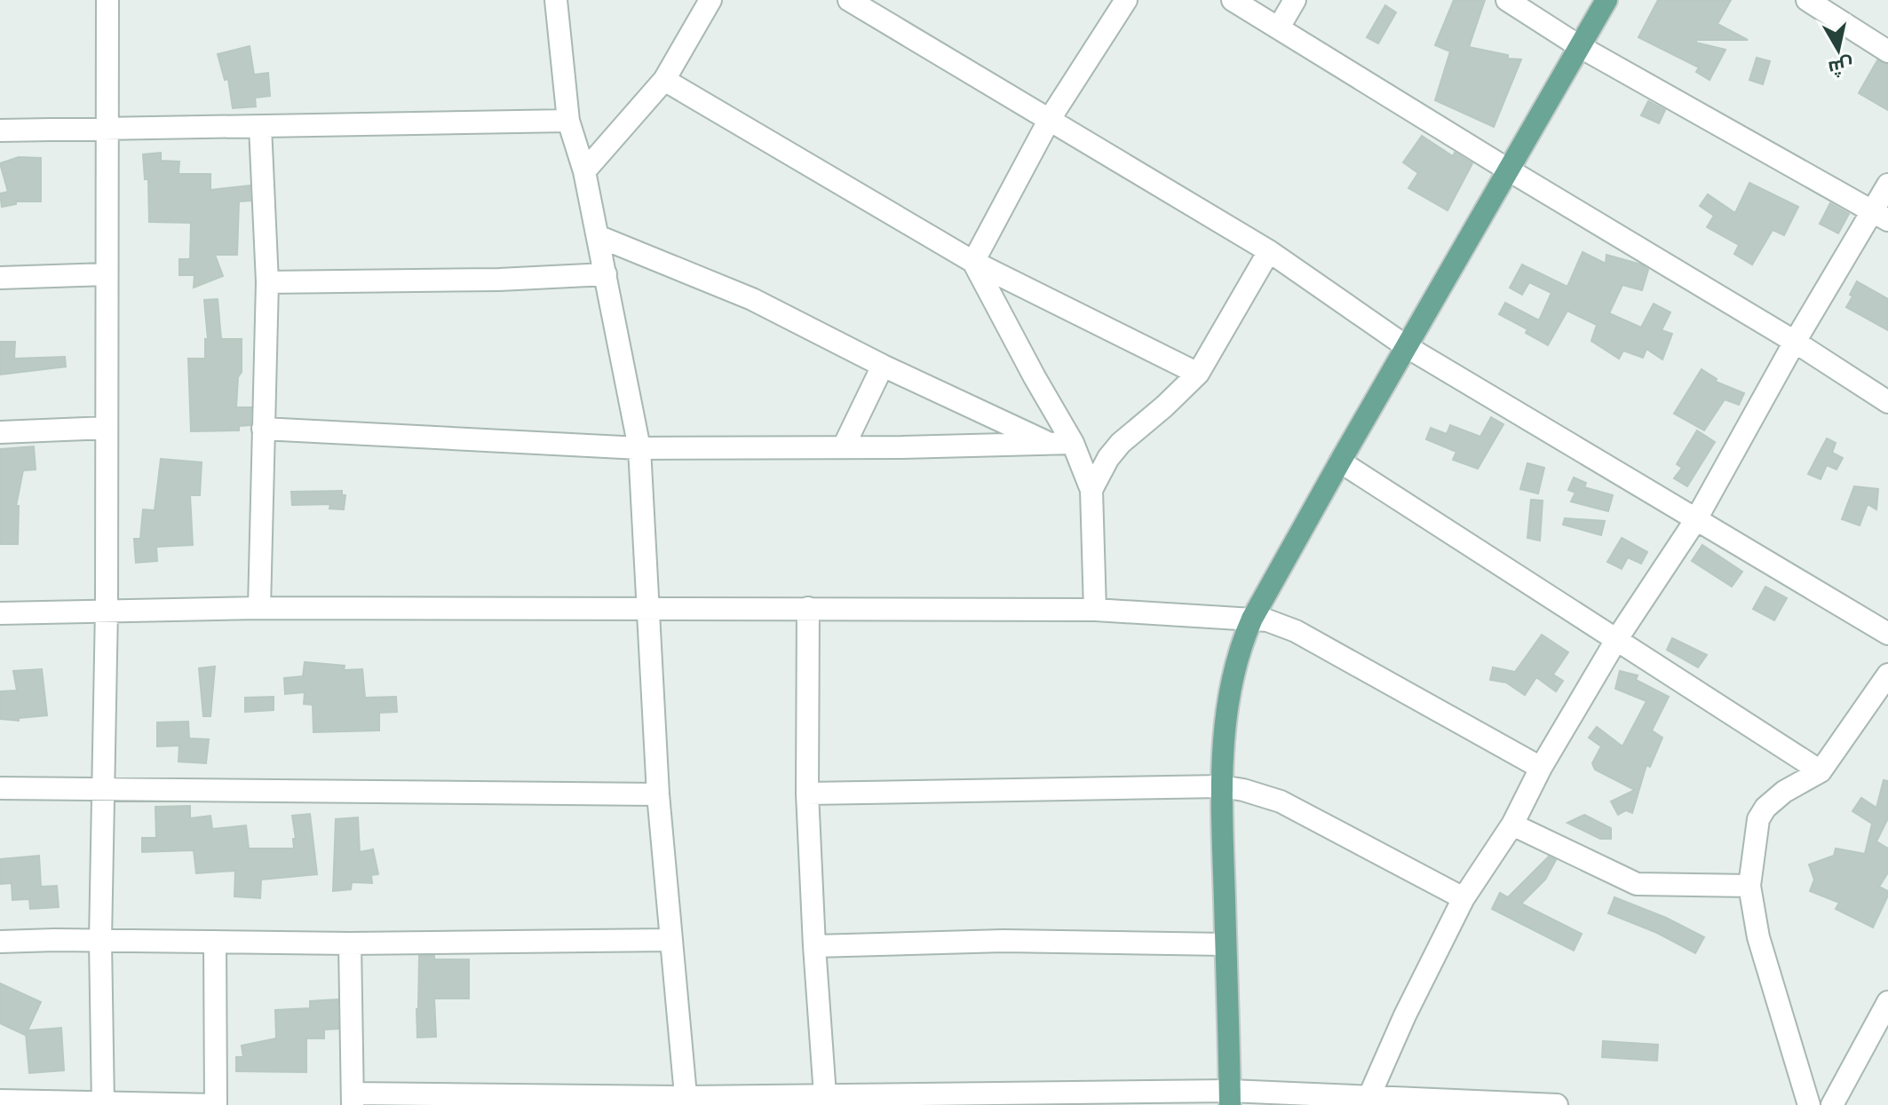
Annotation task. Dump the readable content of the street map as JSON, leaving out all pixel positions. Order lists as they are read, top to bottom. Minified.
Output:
{"north":"bottom"}
